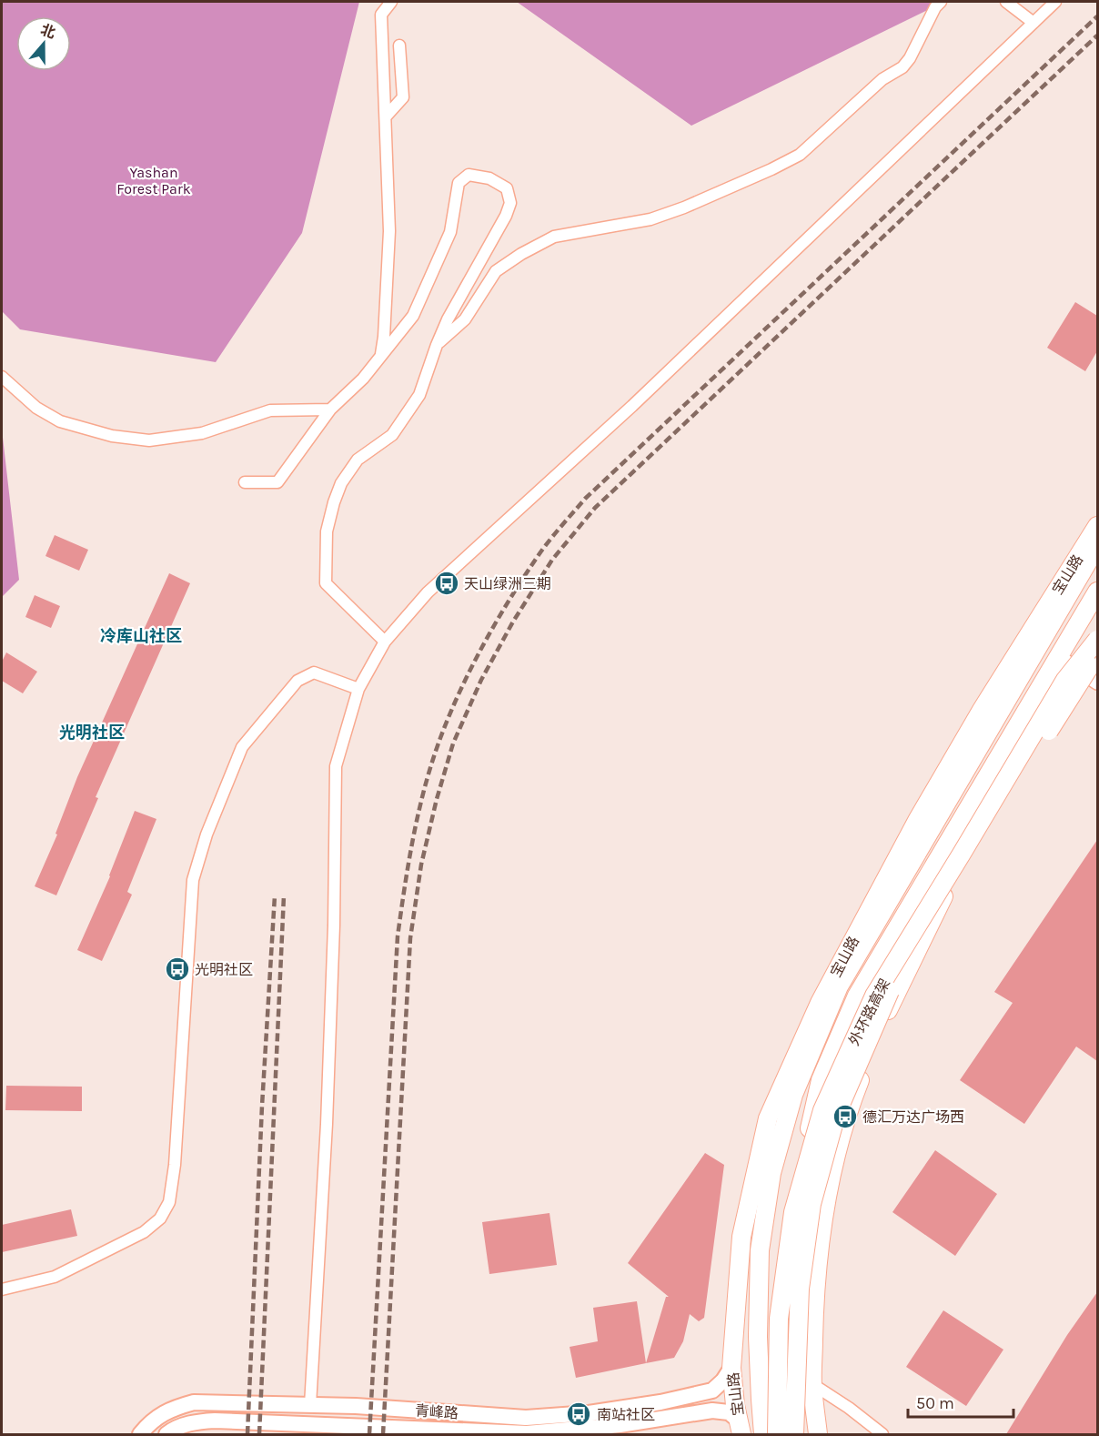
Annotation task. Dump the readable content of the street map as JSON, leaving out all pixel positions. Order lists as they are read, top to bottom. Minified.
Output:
{"streets":{"main road":["宝山路","外环路高架","青峰路"]},"crossings":[["宝山路","青峰路"]],"districts":["冷库山社区","光明社区"],"parks":["Yashan Forest Park"],"places":{"bus stop":["天山绿洲三期","光明社区","德汇万达广场西","南站社区"]},"scale_bar":"50 m","north":"top"}
